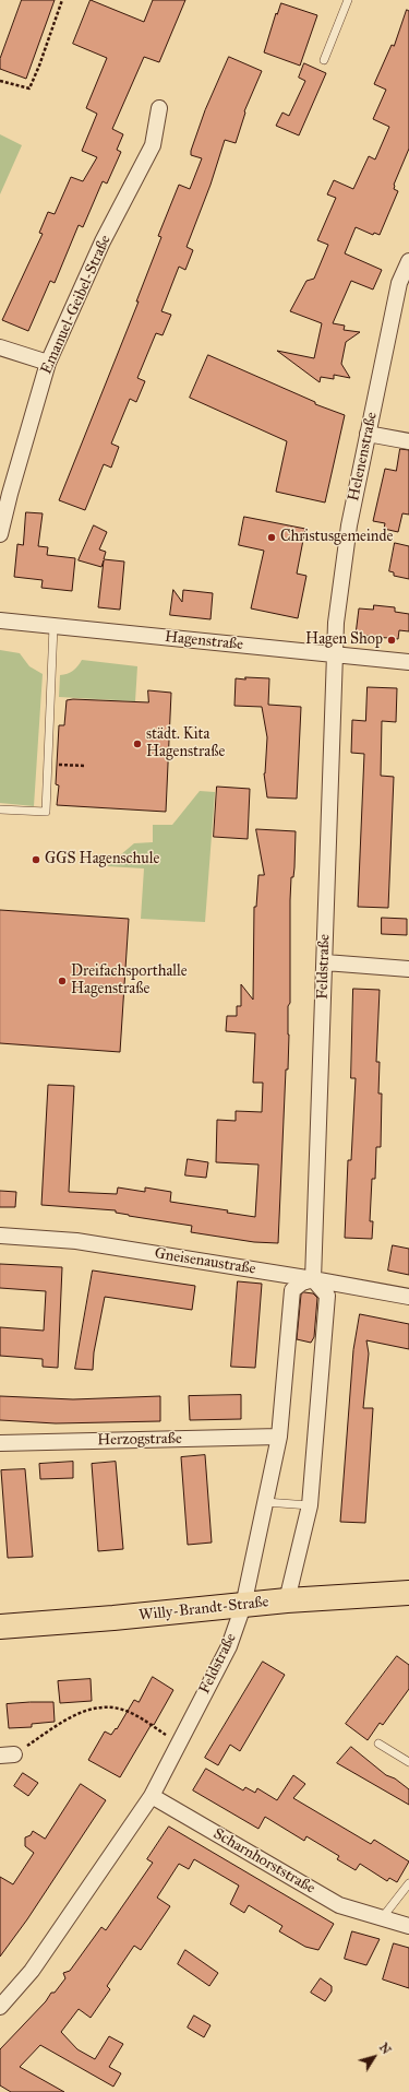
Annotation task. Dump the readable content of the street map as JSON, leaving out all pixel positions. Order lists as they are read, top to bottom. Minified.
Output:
{"streets":{"main road":["Willy-Brandt-Straße"],"street":["Emanuel-Geibel-Straße","Helenenstraße","Hagenstraße","Feldstraße","Gneisenaustraße","Herzogstraße","Scharnhorststraße"]},"crossings":[["Helenenstraße","Hagenstraße"],["Helenenstraße","Feldstraße"],["Hagenstraße","Feldstraße"],["Feldstraße","Gneisenaustraße"],["Feldstraße","Herzogstraße"],["Feldstraße","Willy-Brandt-Straße"],["Feldstraße","Scharnhorststraße"]],"places":["Christusgemeinde","Hagen Shop","städt. Kita Hagenstraße","GGS Hagenschule","Dreifachsporthalle Hagenstraße"],"north":"top right"}
